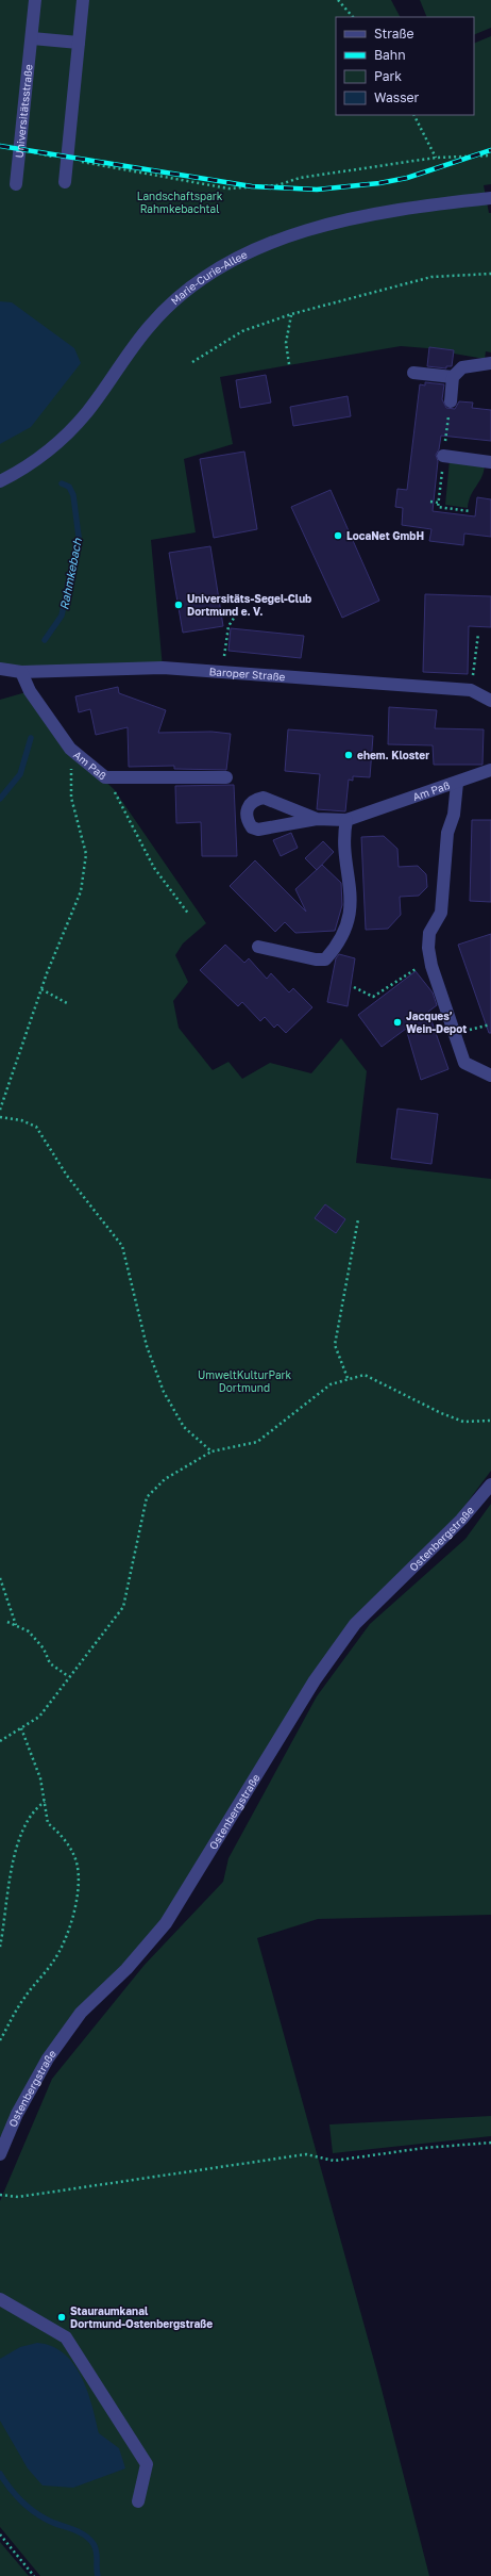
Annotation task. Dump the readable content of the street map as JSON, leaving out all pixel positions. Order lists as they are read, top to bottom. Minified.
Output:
{"streets":{"street":["Universitätsstraße","Marie-Curie-Allee","Baroper Straße","Am Paß","Ostenbergstraße"]},"crossings":[["Baroper Straße","Am Paß"]],"water":["Rahmkebach"],"parks":["Landschaftspark Rahmkebachtal","UmweltKulturPark Dortmund"],"places":["LocaNet GmbH","Universitäts-Segel-Club Dortmund e. V.","ehem. Kloster","Jacques’ Wein-Depot","Stauraumkanal Dortmund-Ostenbergstraße"],"legend":["Straße","Bahn","Park","Wasser"]}
